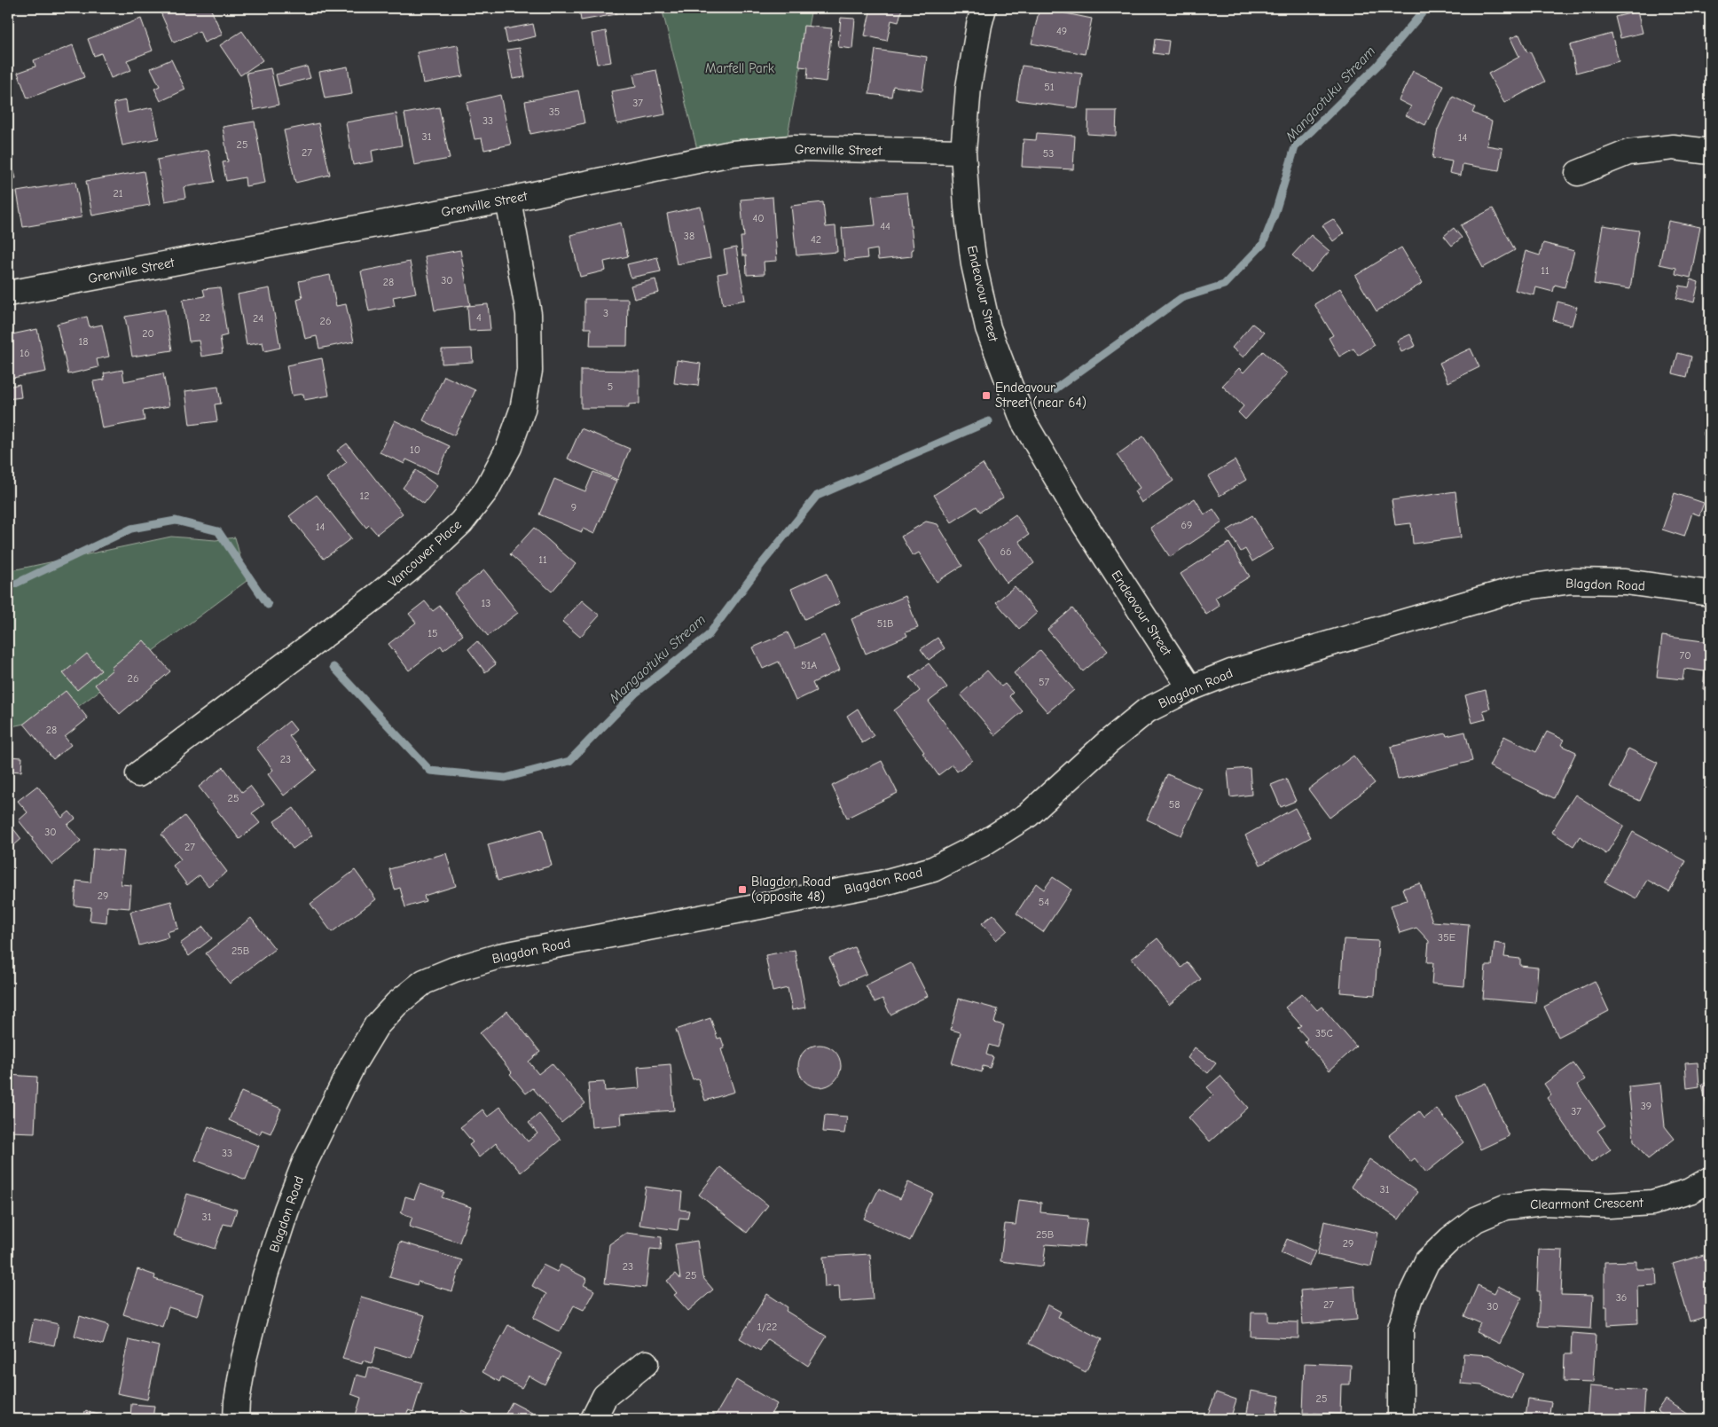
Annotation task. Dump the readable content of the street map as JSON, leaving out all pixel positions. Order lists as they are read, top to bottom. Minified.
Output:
{"streets":{"street":["Grenville Street","Endeavour Street","Vancouver Place","Blagdon Road","Clearmont Crescent"]},"crossings":[["Grenville Street","Endeavour Street"],["Grenville Street","Vancouver Place"],["Endeavour Street","Blagdon Road"]],"water":["Mangaotuku Stream"],"parks":["Marfell Park"],"places":{"transit":["Endeavour Street (near 64)","Blagdon Road (opposite 48)"]},"house_numbers":["49","51","37","35","33","31","14","25","27","53","21","40","44","38","42","11","30","28","3","22","4","24","26","20","18","16","5","10","12","9","69","14","66","11","13","51B","15","70","51A","26","57","28","23","25","58","30","27","29","54","35E","25B","35C","39","37","33","31","31","25B","29","23","25","36","27","30","1/22","25"]}
